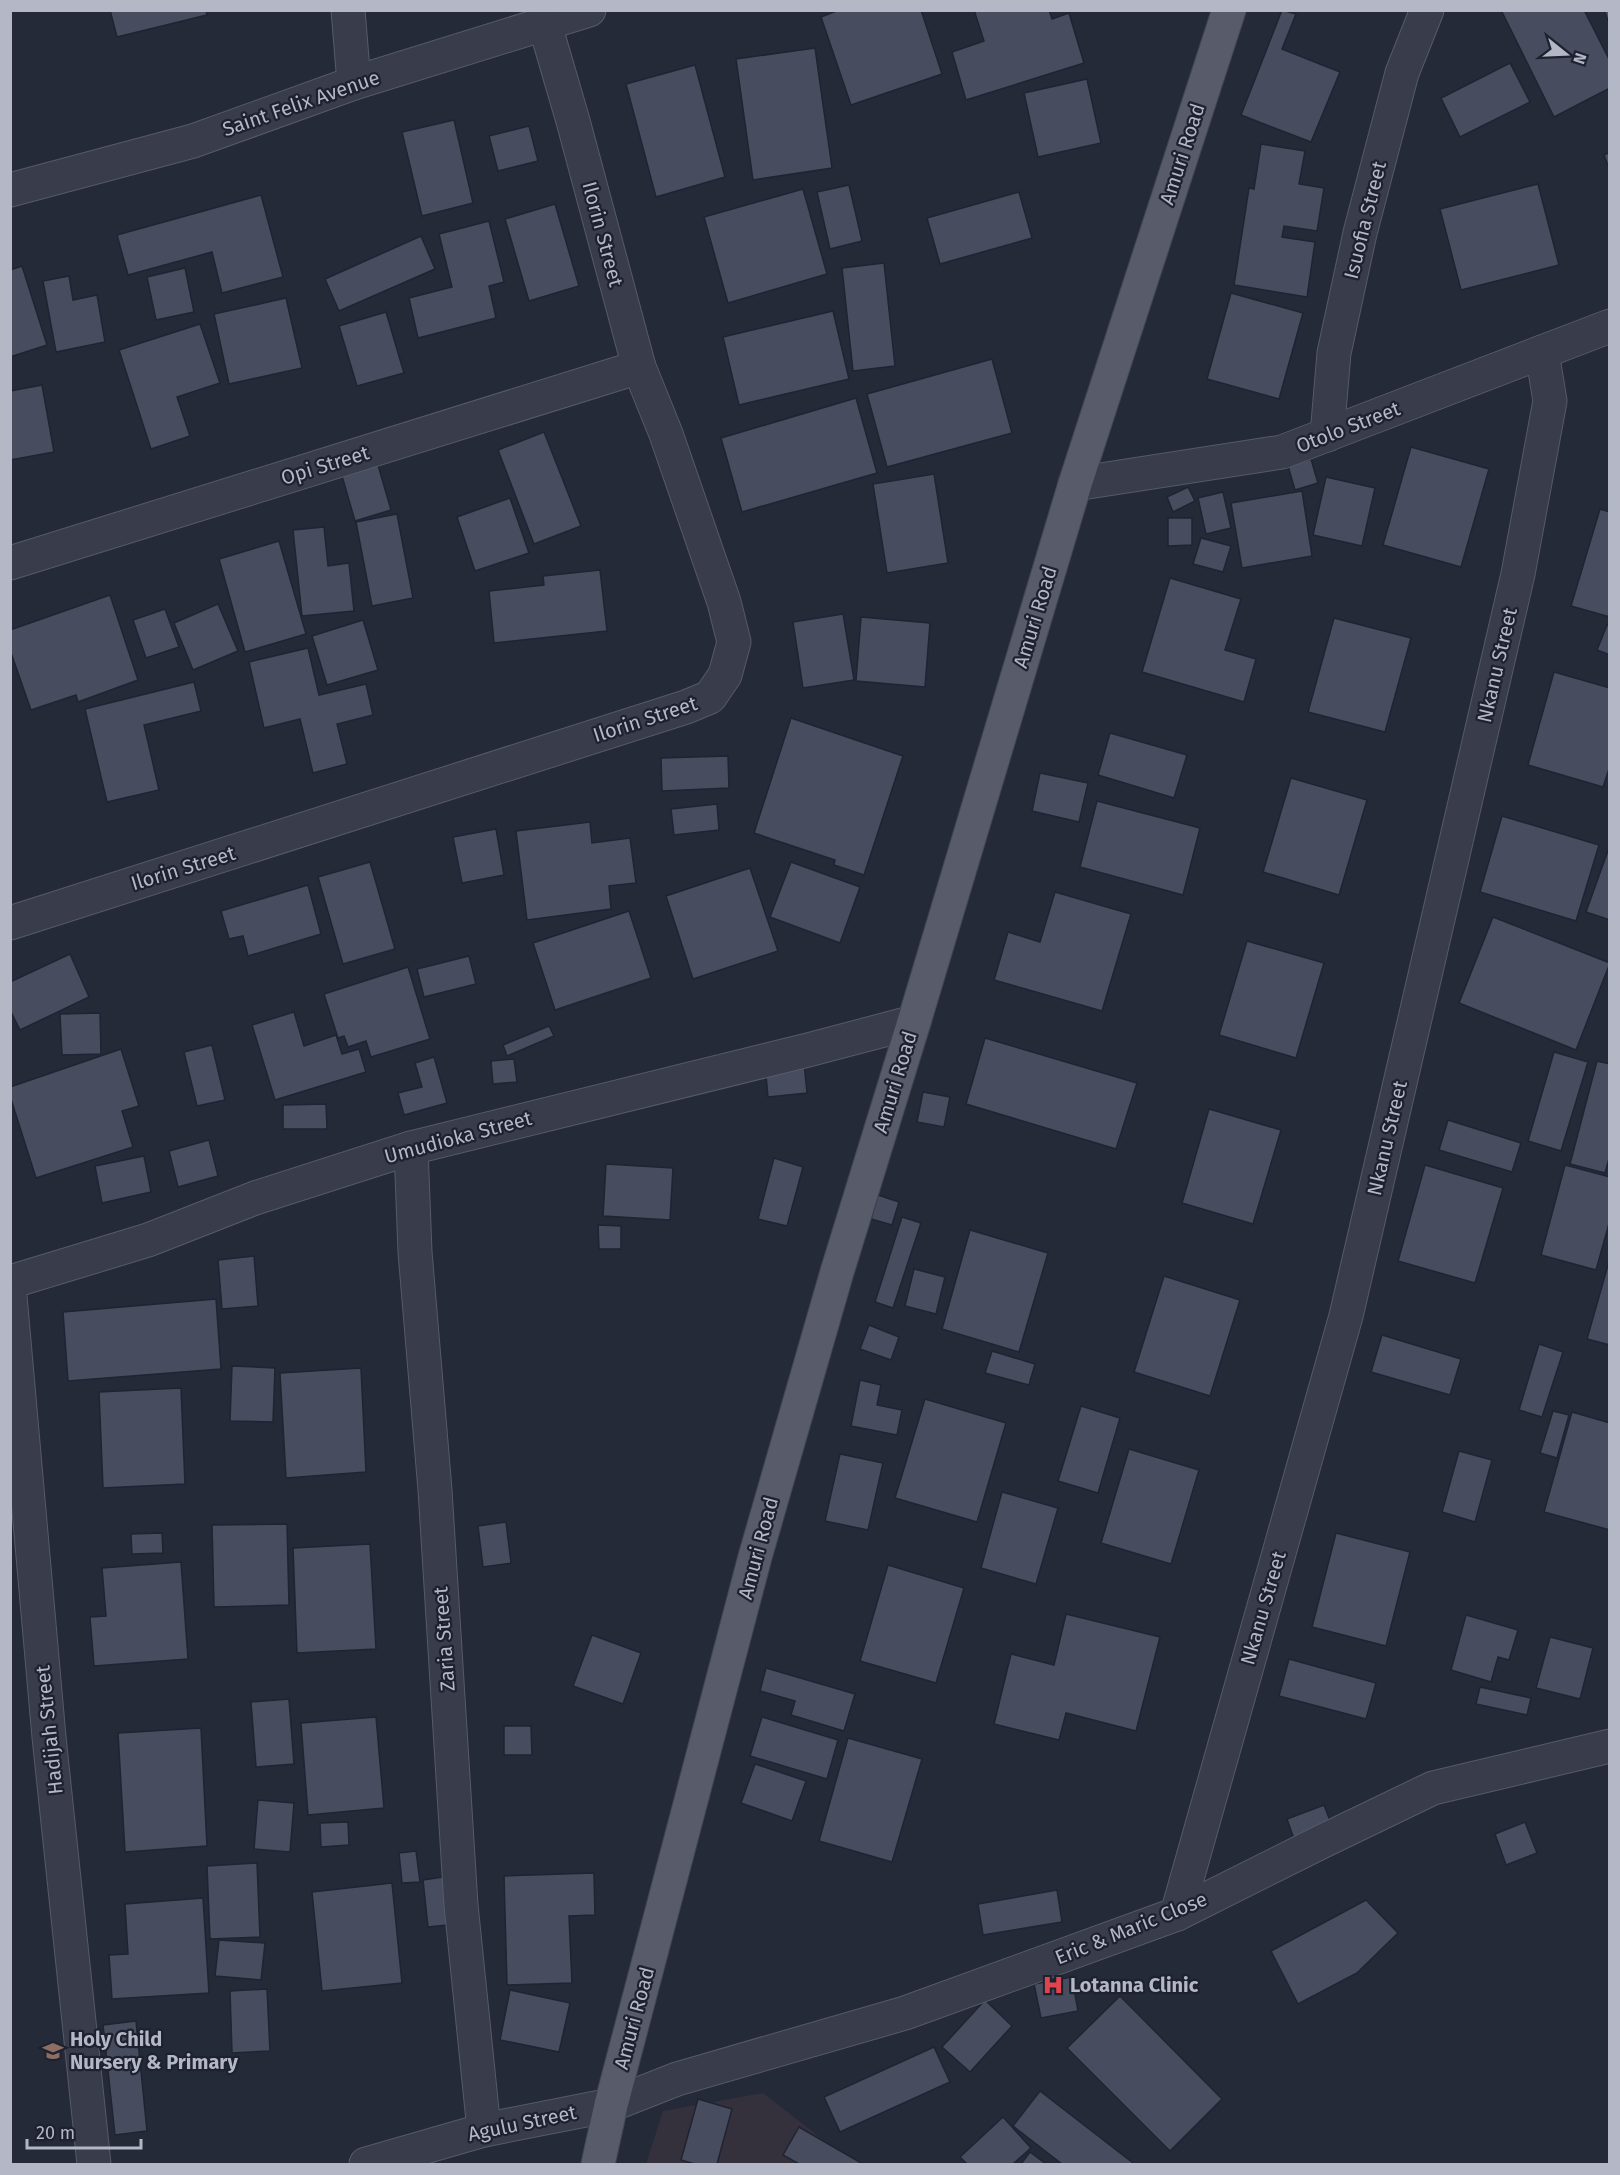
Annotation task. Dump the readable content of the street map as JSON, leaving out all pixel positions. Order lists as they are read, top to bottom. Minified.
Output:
{"streets":{"main road":["Amuri Road"],"street":["Saint Felix Avenue","Isuofia Street","Ilorin Street","Otolo Street","Opi Street","Nkanu Street","Umudioka Street","Zaria Street","Hadijah Street","Eric & Maric Close","Agulu Street"]},"crossings":[["Saint Felix Avenue","Ilorin Street"],["Amuri Road","Otolo Street"],["Amuri Road","Umudioka Street"],["Amuri Road","Agulu Street"],["Isuofia Street","Otolo Street"],["Ilorin Street","Opi Street"],["Otolo Street","Nkanu Street"],["Nkanu Street","Eric & Maric Close"],["Umudioka Street","Zaria Street"],["Zaria Street","Agulu Street"],["Eric & Maric Close","Agulu Street"]],"places":{"hospital":["Lotanna Clinic"],"school or university":["Holy Child Nursery & Primary"]},"scale_bar":"20 m","north":"right"}
